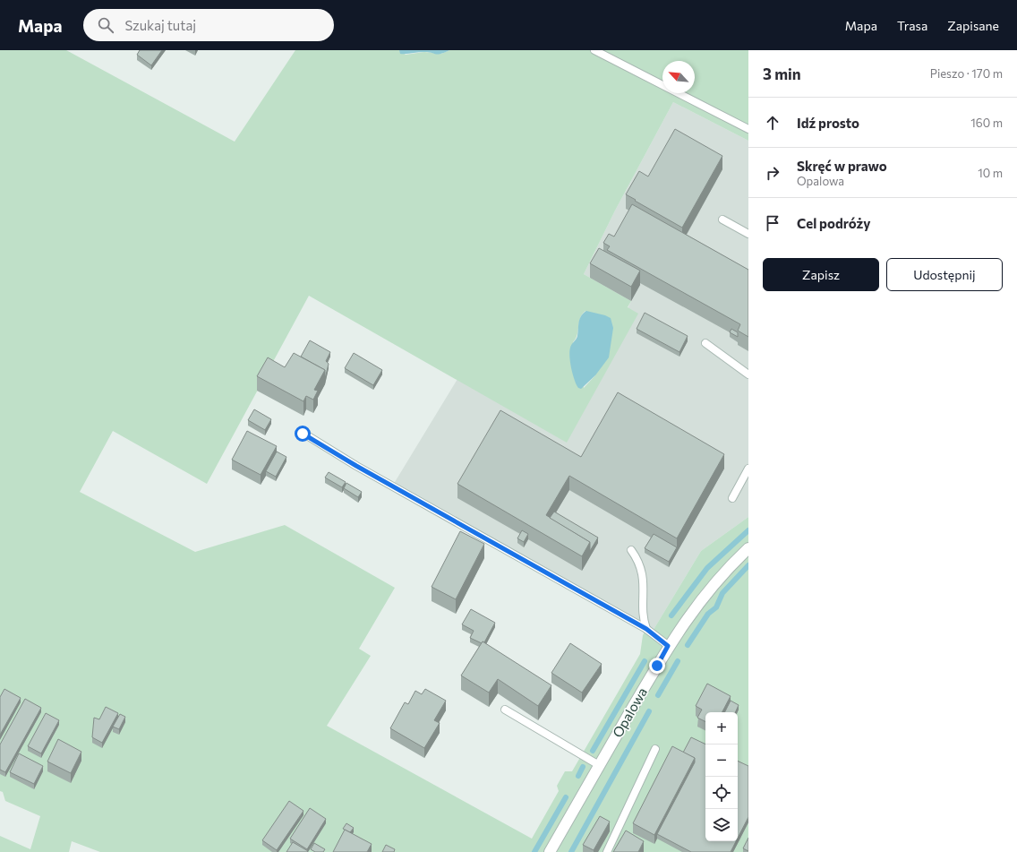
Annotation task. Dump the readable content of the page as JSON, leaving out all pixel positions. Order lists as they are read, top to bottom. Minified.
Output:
{"streets":{"street":["Opalowa"]},"north":"top left","page":{"header":"Mapa","search":"Szukaj tutaj","nav":["Mapa","Trasa","Zapisane"],"heading":["3 min","Pieszo · 170 m"],"list":[["Idź prosto","160 m"],["Skręć w prawo","Opalowa","10 m"],"Cel podróży"],"buttons":["Zapisz","Udostępnij"],"map_buttons":["+","−"]}}
